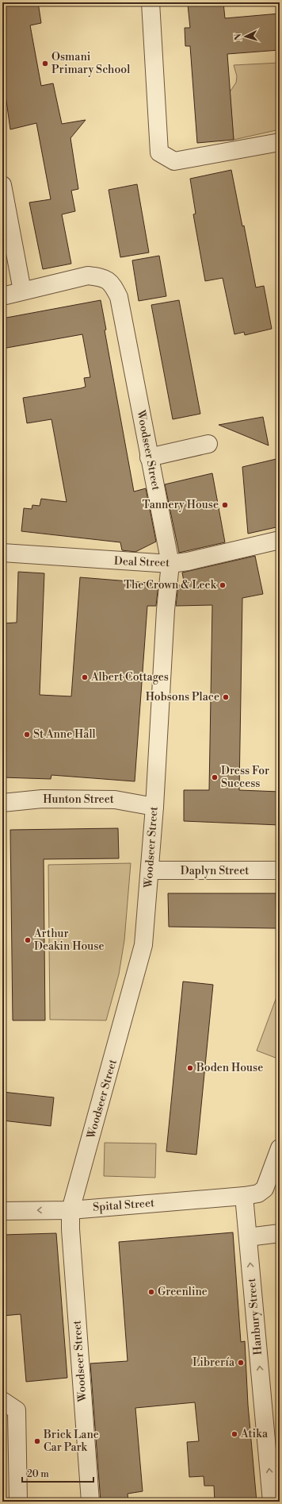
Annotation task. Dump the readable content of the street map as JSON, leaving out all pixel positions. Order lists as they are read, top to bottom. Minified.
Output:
{"streets":{"street":["Woodseer Street","Deal Street","Hunton Street","Daplyn Street","Spital Street","Hanbury Street"]},"crossings":[["Woodseer Street","Deal Street"],["Woodseer Street","Hunton Street"],["Woodseer Street","Daplyn Street"],["Woodseer Street","Spital Street"],["Spital Street","Hanbury Street"]],"one_way":["Hanbury Street"],"places":["Osmani Primary School","Tannery House","The Crown & Leek","Albert Cottages","Hobsons Place","St Anne Hall","Dress For Success","Arthur Deakin House","Boden House","Greenline","Librería","Atika","Brick Lane Car Park"],"scale_bar":"20 m","north":"left"}
